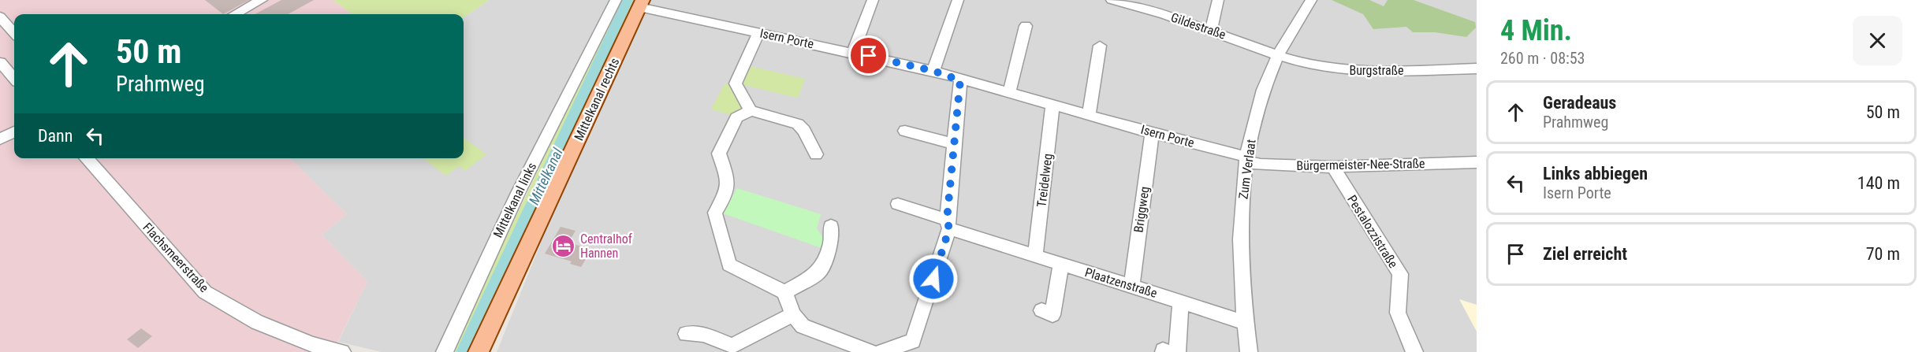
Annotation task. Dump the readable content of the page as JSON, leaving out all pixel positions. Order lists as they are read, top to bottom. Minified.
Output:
{"streets":{"main road":["Mittelkanal rechts"],"street":["Gildestraße","Isern Porte","Burgstraße","Bürgermeister-Nee-Straße","Zum Verlaat","Treidelweg","Mittelkanal links","Briggweg","Pestalozzistraße","Flachsmeerstraße","Plaatzenstraße"]},"crossings":[["Gildestraße","Burgstraße"],["Gildestraße","Zum Verlaat"],["Isern Porte","Mittelkanal rechts"],["Isern Porte","Bürgermeister-Nee-Straße"],["Isern Porte","Zum Verlaat"],["Isern Porte","Treidelweg"],["Isern Porte","Briggweg"],["Burgstraße","Zum Verlaat"],["Bürgermeister-Nee-Straße","Zum Verlaat"],["Bürgermeister-Nee-Straße","Pestalozzistraße"],["Zum Verlaat","Plaatzenstraße"],["Treidelweg","Plaatzenstraße"],["Briggweg","Plaatzenstraße"]],"water":["Mittelkanal"],"places":{"hotel":["Centralhof Hannen"]},"page":{"heading":["4 Min.","260 m · 08:53"],"turn":["50 m","Prahmweg"],"list":[{"name":"Geradeaus","note":"Prahmweg","value":"50 m"},{"name":"Links abbiegen","note":"Isern Porte","value":"140 m"},{"name":"Ziel erreicht","value":"70 m"}],"then":"Dann"}}
